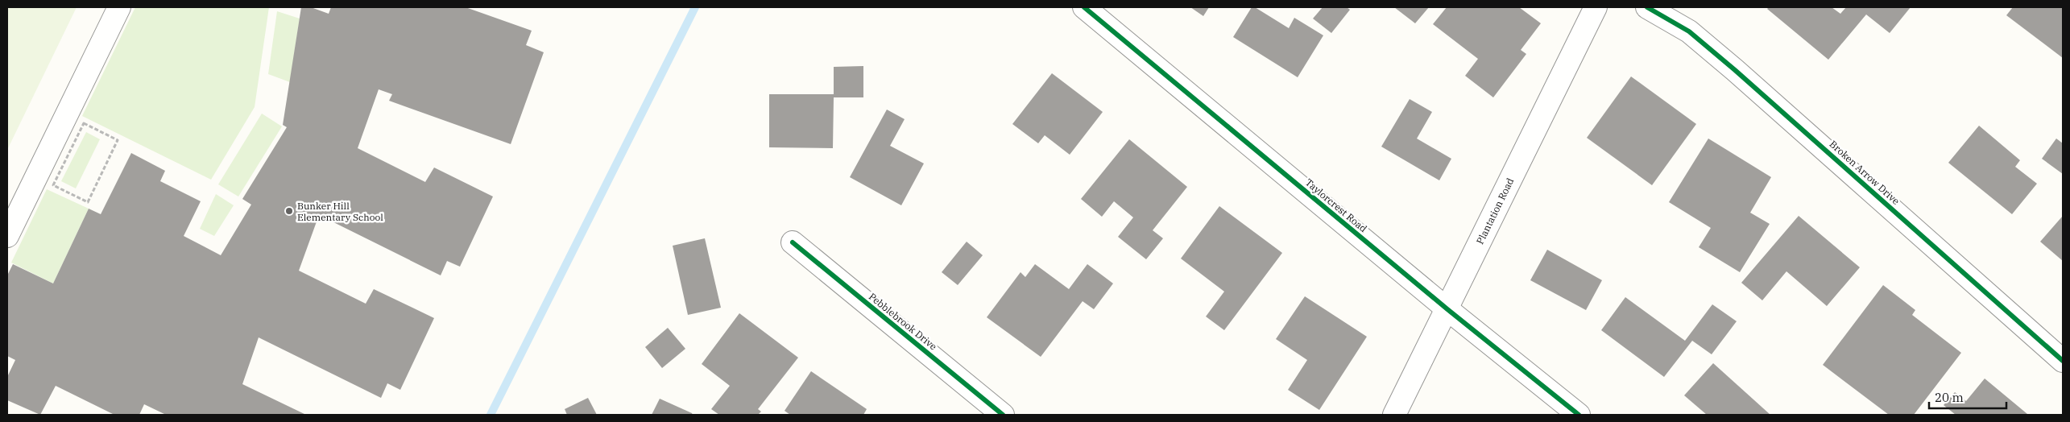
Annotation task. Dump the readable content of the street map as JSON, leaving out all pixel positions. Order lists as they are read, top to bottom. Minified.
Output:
{"streets":{"street":["Broken Arrow Drive","Taylorcrest Road","Plantation Road","Pebblebrook Drive"]},"crossings":[["Taylorcrest Road","Plantation Road"]],"places":["Bunker Hill Elementary School"],"scale_bar":"20 m"}
